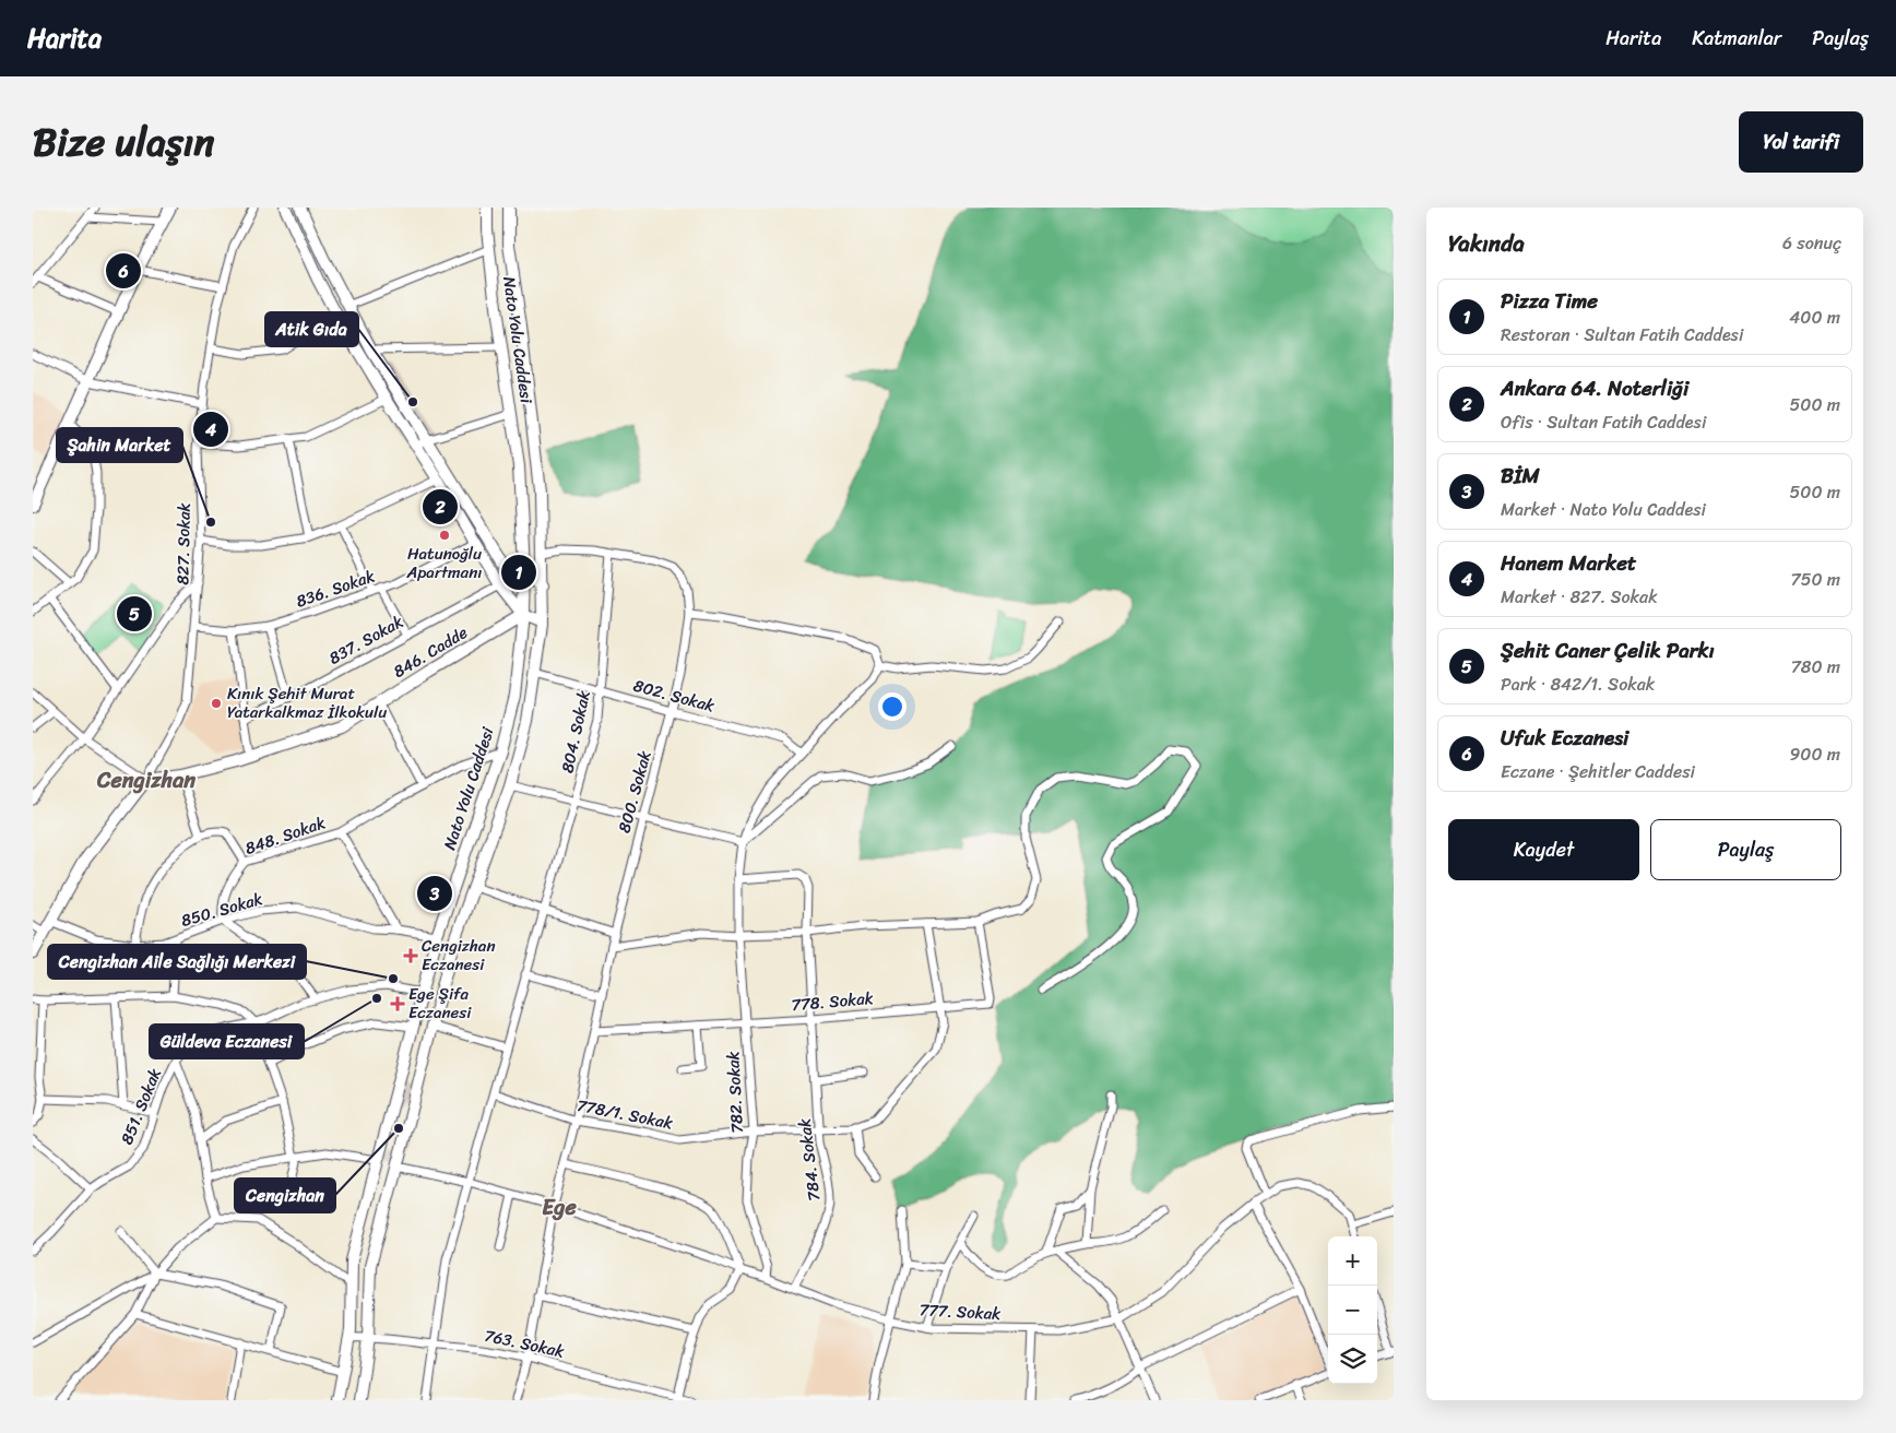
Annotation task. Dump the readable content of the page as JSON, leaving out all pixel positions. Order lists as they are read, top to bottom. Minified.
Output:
{"streets":{"main road":["Nato Yolu Caddesi","846. Cadde"],"street":["827. Sokak","836. Sokak","837. Sokak","802. Sokak","804. Sokak","800. Sokak","848. Sokak","850. Sokak","778. Sokak","782. Sokak","851. Sokak","778/1. Sokak","784. Sokak","777. Sokak","763. Sokak"]},"crossings":[["Nato Yolu Caddesi","846. Cadde"],["Nato Yolu Caddesi","802. Sokak"],["Nato Yolu Caddesi","800. Sokak"],["Nato Yolu Caddesi","848. Sokak"],["Nato Yolu Caddesi","850. Sokak"],["Nato Yolu Caddesi","851. Sokak"],["Nato Yolu Caddesi","777. Sokak"],["Nato Yolu Caddesi","763. Sokak"],["827. Sokak","836. Sokak"],["827. Sokak","846. Cadde"],["802. Sokak","804. Sokak"],["802. Sokak","800. Sokak"],["802. Sokak","782. Sokak"],["804. Sokak","800. Sokak"],["804. Sokak","778/1. Sokak"],["804. Sokak","777. Sokak"],["804. Sokak","763. Sokak"],["800. Sokak","778. Sokak"],["800. Sokak","778/1. Sokak"],["800. Sokak","777. Sokak"],["800. Sokak","763. Sokak"],["848. Sokak","850. Sokak"],["778. Sokak","782. Sokak"],["778. Sokak","784. Sokak"],["782. Sokak","778/1. Sokak"],["782. Sokak","784. Sokak"],["782. Sokak","777. Sokak"],["778/1. Sokak","784. Sokak"],["784. Sokak","777. Sokak"]],"districts":["Cengizhan","Ege"],"places":{"other":["Atik Gıda","Şahin Market","Hatunoğlu Apartmanı","Kınık Şehit Murat Yatarkalkmaz İlkokulu","Cengizhan Aile Sağlığı Merkezi","Güldeva Eczanesi","Cengizhan"],"health":["Cengizhan Eczanesi","Ege Şifa Eczanesi"]},"page":{"header":"Harita","nav":["Harita","Katmanlar","Paylaş"],"title":"Bize ulaşın","buttons":["Yol tarifi",["Kaydet","Paylaş"]],"heading":["Yakında","6 sonuç"],"pins":["6","4","2","1","5","3"],"list":[{"mark":"1","name":"Pizza Time","note":"Restoran · Sultan Fatih Caddesi","value":"400 m"},{"mark":"2","name":"Ankara 64. Noterliği","note":"Ofis · Sultan Fatih Caddesi","value":"500 m"},{"mark":"3","name":"BİM","note":"Market · Nato Yolu Caddesi","value":"500 m"},{"mark":"4","name":"Hanem Market","note":"Market · 827. Sokak","value":"750 m"},{"mark":"5","name":"Şehit Caner Çelik Parkı","note":"Park · 842/1. Sokak","value":"780 m"},{"mark":"6","name":"Ufuk Eczanesi","note":"Eczane · Şehitler Caddesi","value":"900 m"}],"map_buttons":["+","−"]}}
